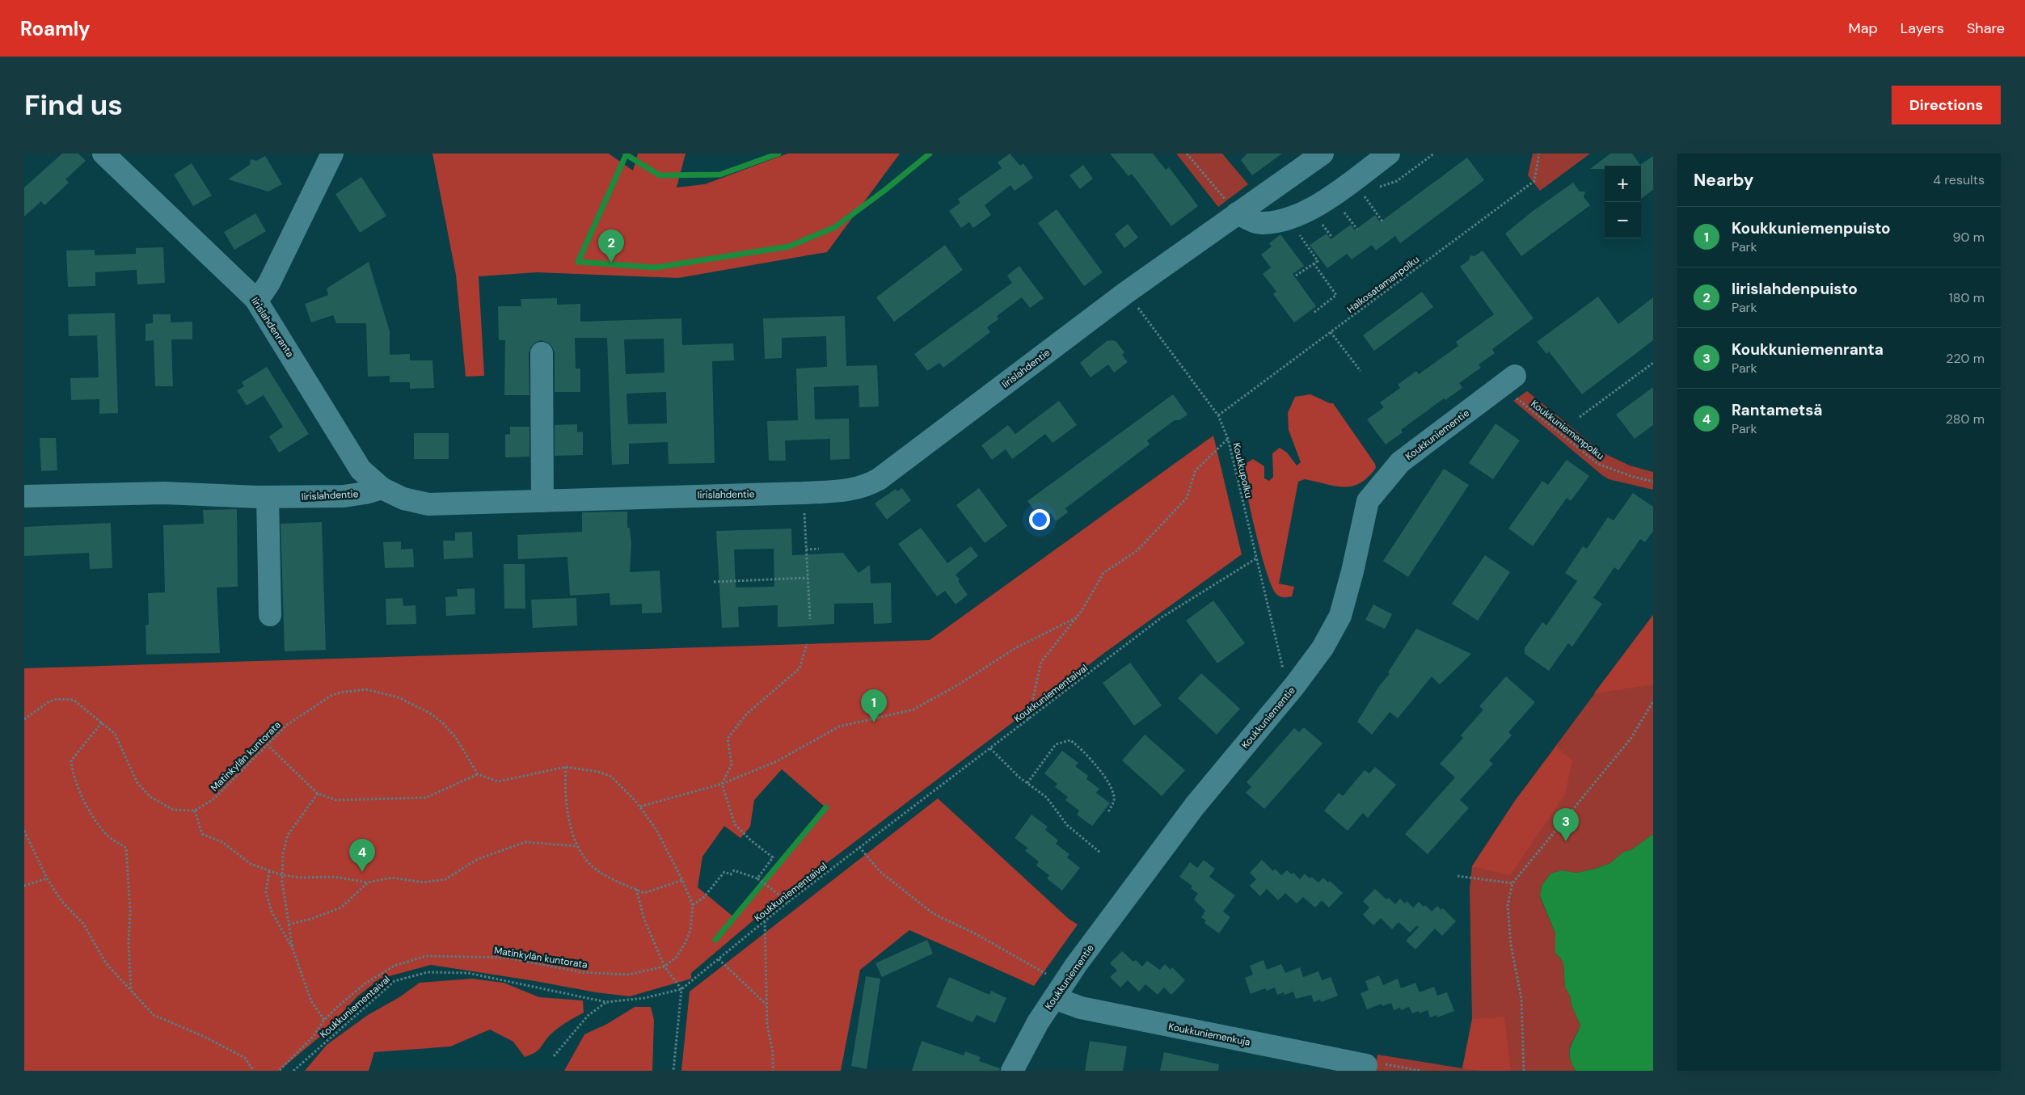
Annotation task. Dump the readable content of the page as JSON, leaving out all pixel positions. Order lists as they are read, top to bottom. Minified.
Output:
{"streets":{"street":["Iirislahdenranta","Iirislahdentie","Koukkuniementie","Koukkuniemenkuja"],"path":["Halkosatamanpolku","Koukkuniemenpolku","Koukkupolku","Koukkuniementaival","Matinkylän kuntorata"]},"crossings":[["Halkosatamanpolku","Koukkupolku"],["Iirislahdenranta","Iirislahdentie"],["Iirislahdentie","Koukkupolku"],["Koukkuniemenpolku","Koukkuniementie"],["Koukkuniementie","Koukkuniemenkuja"],["Koukkupolku","Koukkuniementaival"]],"page":{"header":"Roamly","nav":["Map","Layers","Share"],"buttons":"Directions","title":"Find us","heading":["Nearby","4 results"],"map_buttons":["+","−"],"list":[{"mark":"1","name":"Koukkuniemenpuisto","note":"Park","value":"90 m"},{"mark":"2","name":"Iirislahdenpuisto","note":"Park","value":"180 m"},{"mark":"3","name":"Koukkuniemenranta","note":"Park","value":"220 m"},{"mark":"4","name":"Rantametsä","note":"Park","value":"280 m"}],"pins":["2","1","3","4"]}}
